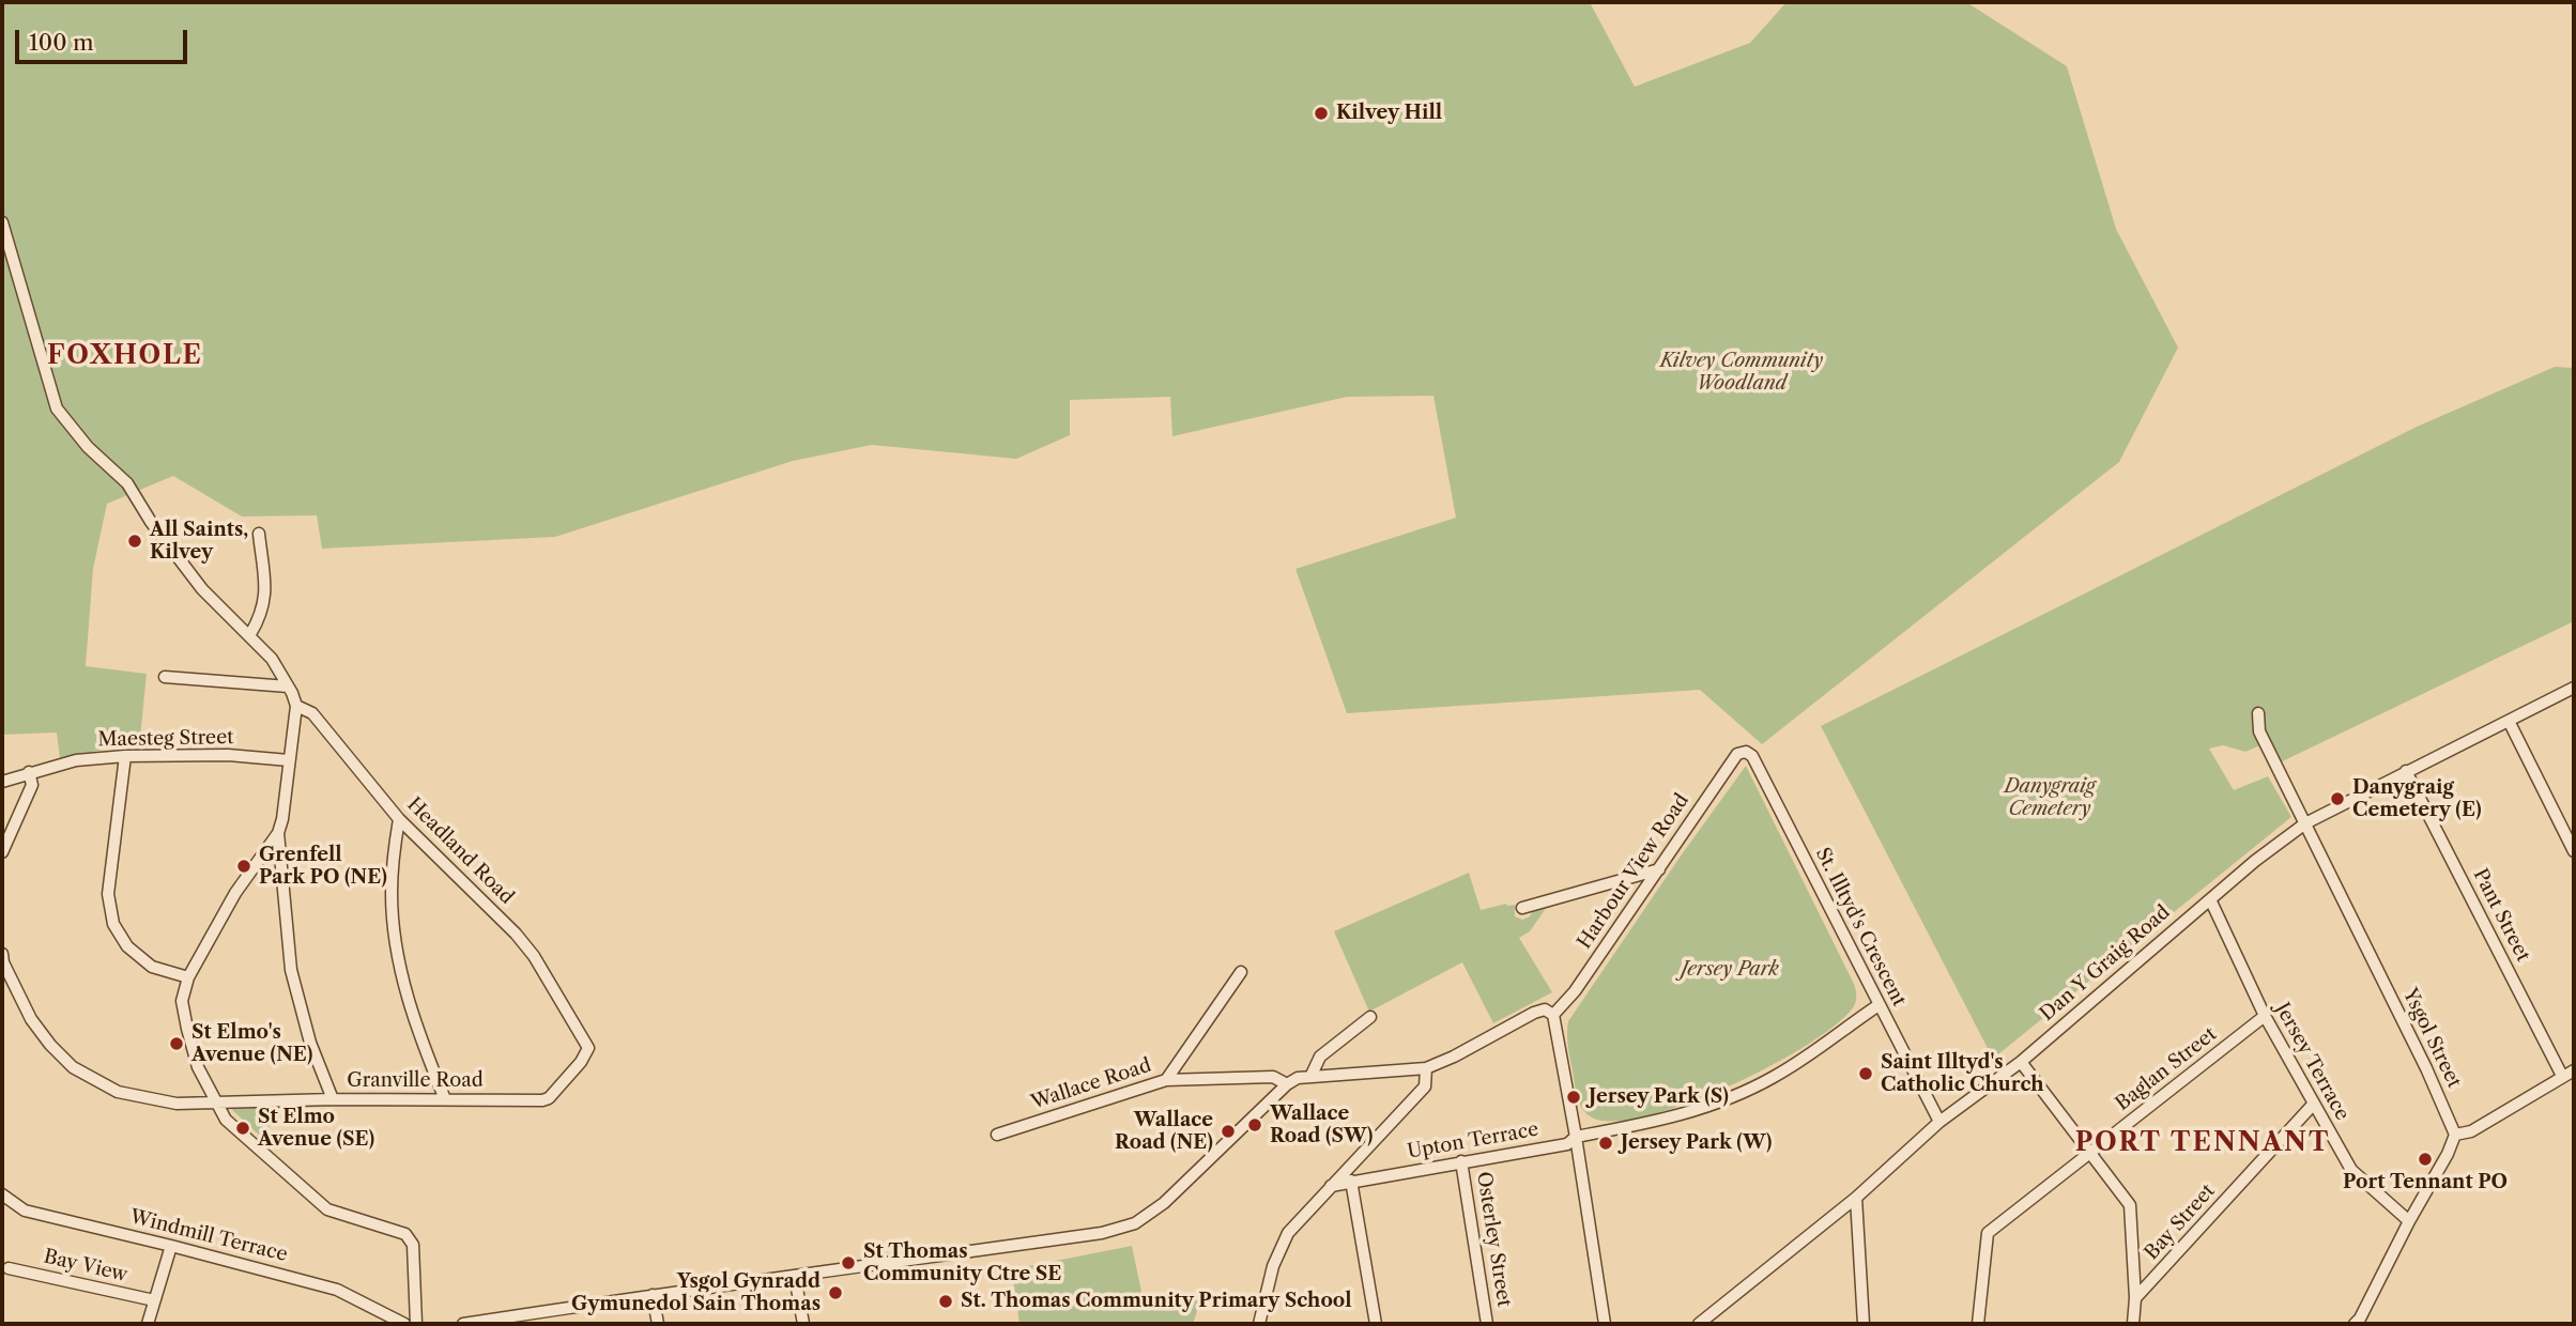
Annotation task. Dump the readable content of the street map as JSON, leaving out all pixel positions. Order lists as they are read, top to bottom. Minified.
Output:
{"streets":{"street":["Maesteg Street","Headland Road","Harbour View Road","Pant Street","St. Illtyd's Crescent","Dan Y Graig Road","Ysgol Street","Jersey Terrace","Baglan Street","Granville Road","Wallace Road","Upton Terrace","Bay Street","Windmill Terrace","Osterley Street","Bay View"]},"crossings":[["Headland Road","Granville Road"],["Harbour View Road","St. Illtyd's Crescent"],["Pant Street","Dan Y Graig Road"],["St. Illtyd's Crescent","Dan Y Graig Road"],["St. Illtyd's Crescent","Upton Terrace"],["Dan Y Graig Road","Ysgol Street"],["Dan Y Graig Road","Jersey Terrace"],["Jersey Terrace","Baglan Street"],["Jersey Terrace","Bay Street"],["Upton Terrace","Osterley Street"]],"districts":["FOXHOLE","PORT TENNANT"],"parks":["Kilvey Community Woodland","Danygraig Cemetery","Jersey Park"],"places":["Kilvey Hill","All Saints, Kilvey","Danygraig Cemetery (E)","Grenfell Park PO (NE)","St Elmo's Avenue (NE)","Saint Illtyd's Catholic Church","Jersey Park (S)","Wallace Road (SW)","St Elmo Avenue (SE)","Wallace Road (NE)","Jersey Park (W)","Port Tennant PO","St Thomas Community Ctre SE","Ysgol Gynradd Gymunedol Sain Thomas","St. Thomas Community Primary School"],"scale_bar":"100 m"}
